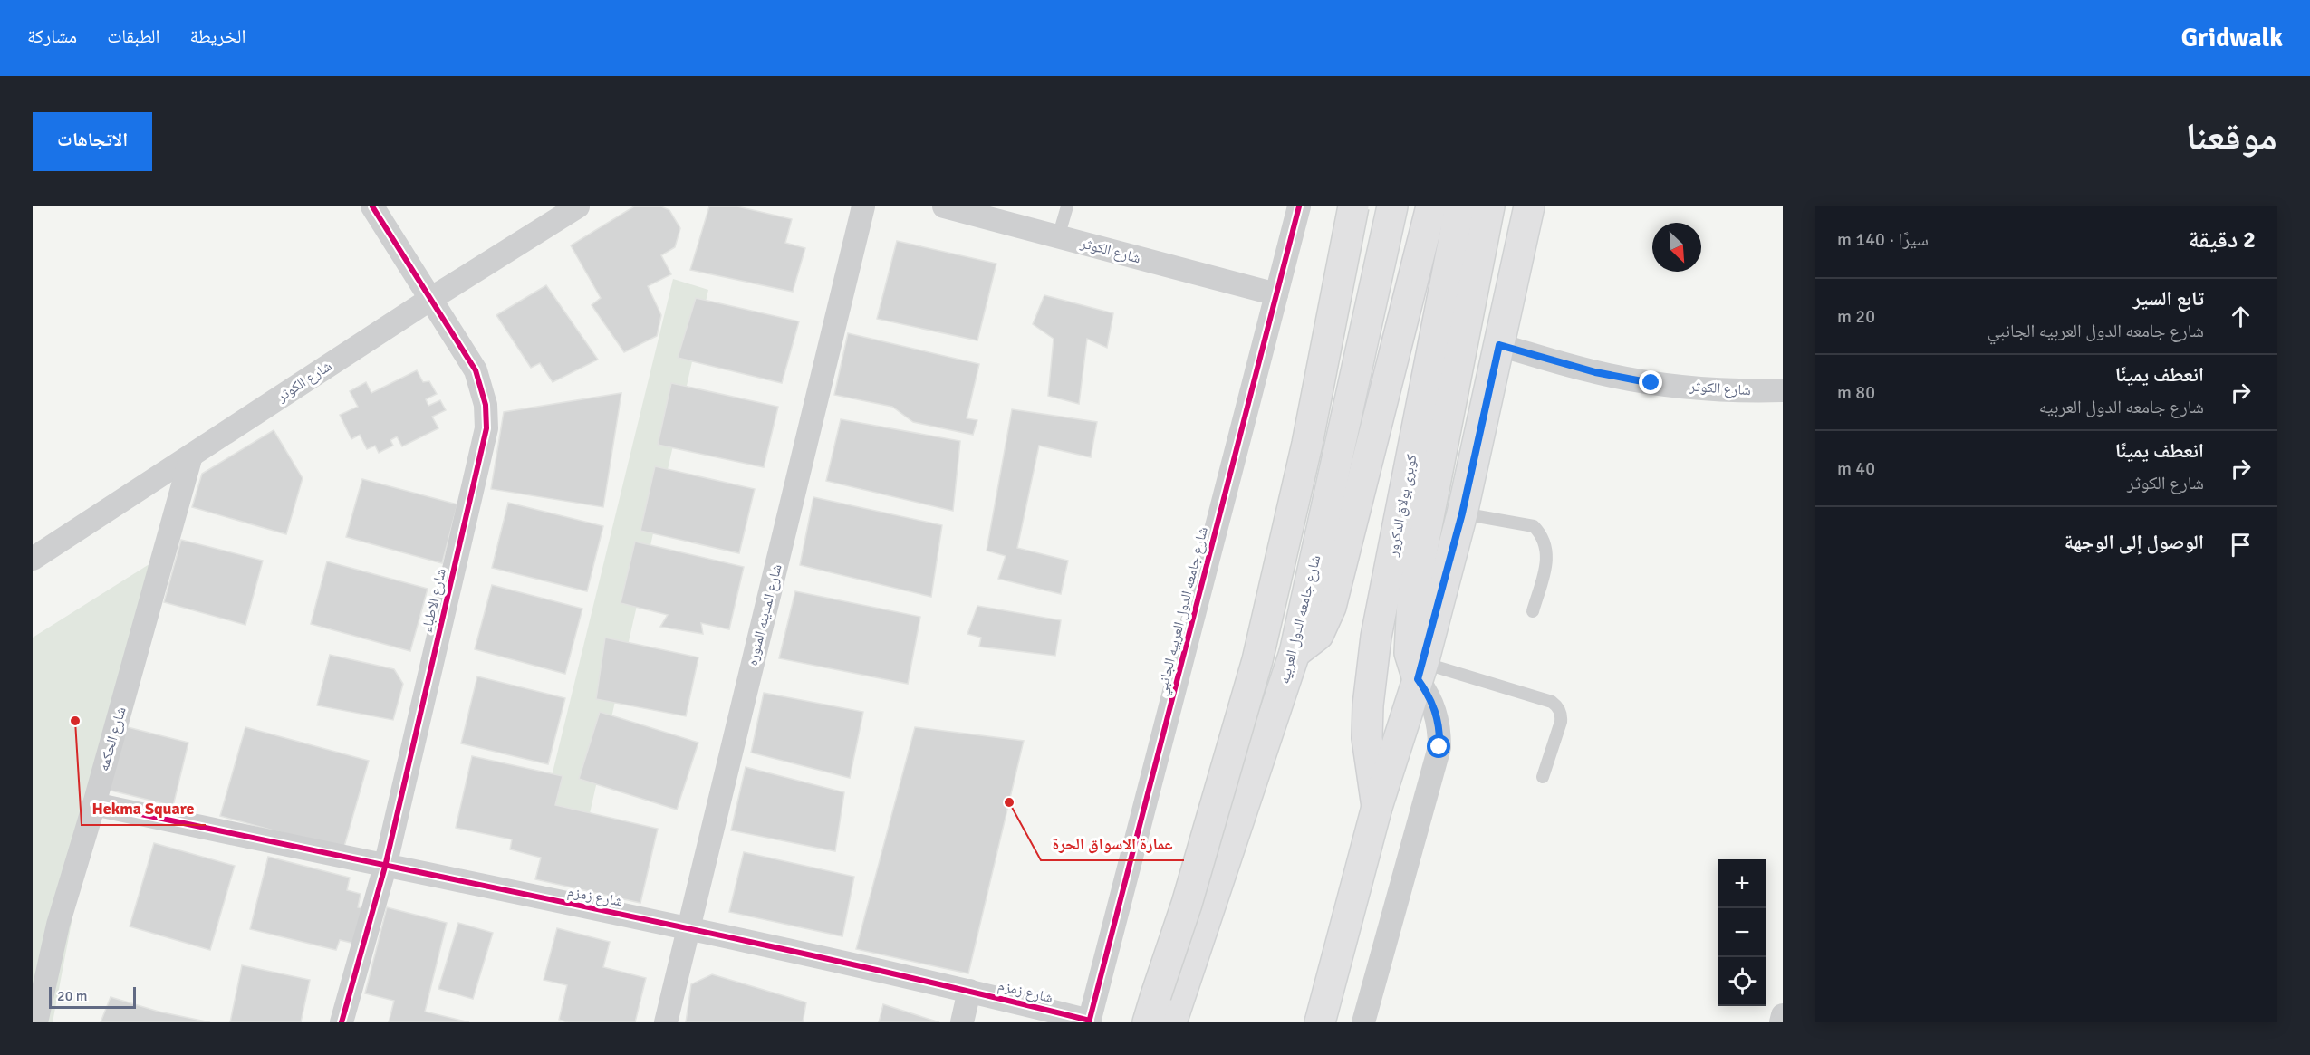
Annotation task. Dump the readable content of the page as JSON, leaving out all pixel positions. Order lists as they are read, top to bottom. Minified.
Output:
{"streets":{"main road":["كوبرى بولاق الدكرور","شارع جامعه الدول العربيه"],"street":["شارع الكوثر","شارع الاطباء","شارع جامعه الدول العربيه الجانبي","شارع المدينه المنوره","شارع الحكمه","شارع زمزم"]},"crossings":[["شارع الكوثر","شارع الاطباء"],["شارع الكوثر","شارع جامعه الدول العربيه الجانبي"],["شارع الكوثر","شارع الحكمه"],["شارع الاطباء","شارع زمزم"],["شارع جامعه الدول العربيه الجانبي","شارع زمزم"],["شارع المدينه المنوره","شارع زمزم"],["شارع الحكمه","شارع زمزم"]],"places":["Hekma Square","عمارة الاسواق الحرة"],"scale_bar":"20 m","north":"bottom right","page":{"header":"Gridwalk","nav":["الخريطة","الطبقات","مشاركة"],"title":"موقعنا","buttons":"الاتجاهات","heading":["2 دقيقة","سيرًا · 140 m"],"list":[["تابع السير","شارع جامعه الدول العربيه الجانبي","20 m"],["انعطف يمينًا","شارع جامعه الدول العربيه","80 m"],["انعطف يمينًا","شارع الكوثر","40 m"],"الوصول إلى الوجهة"],"map_buttons":["+","−"],"scale":"20 m"}}
